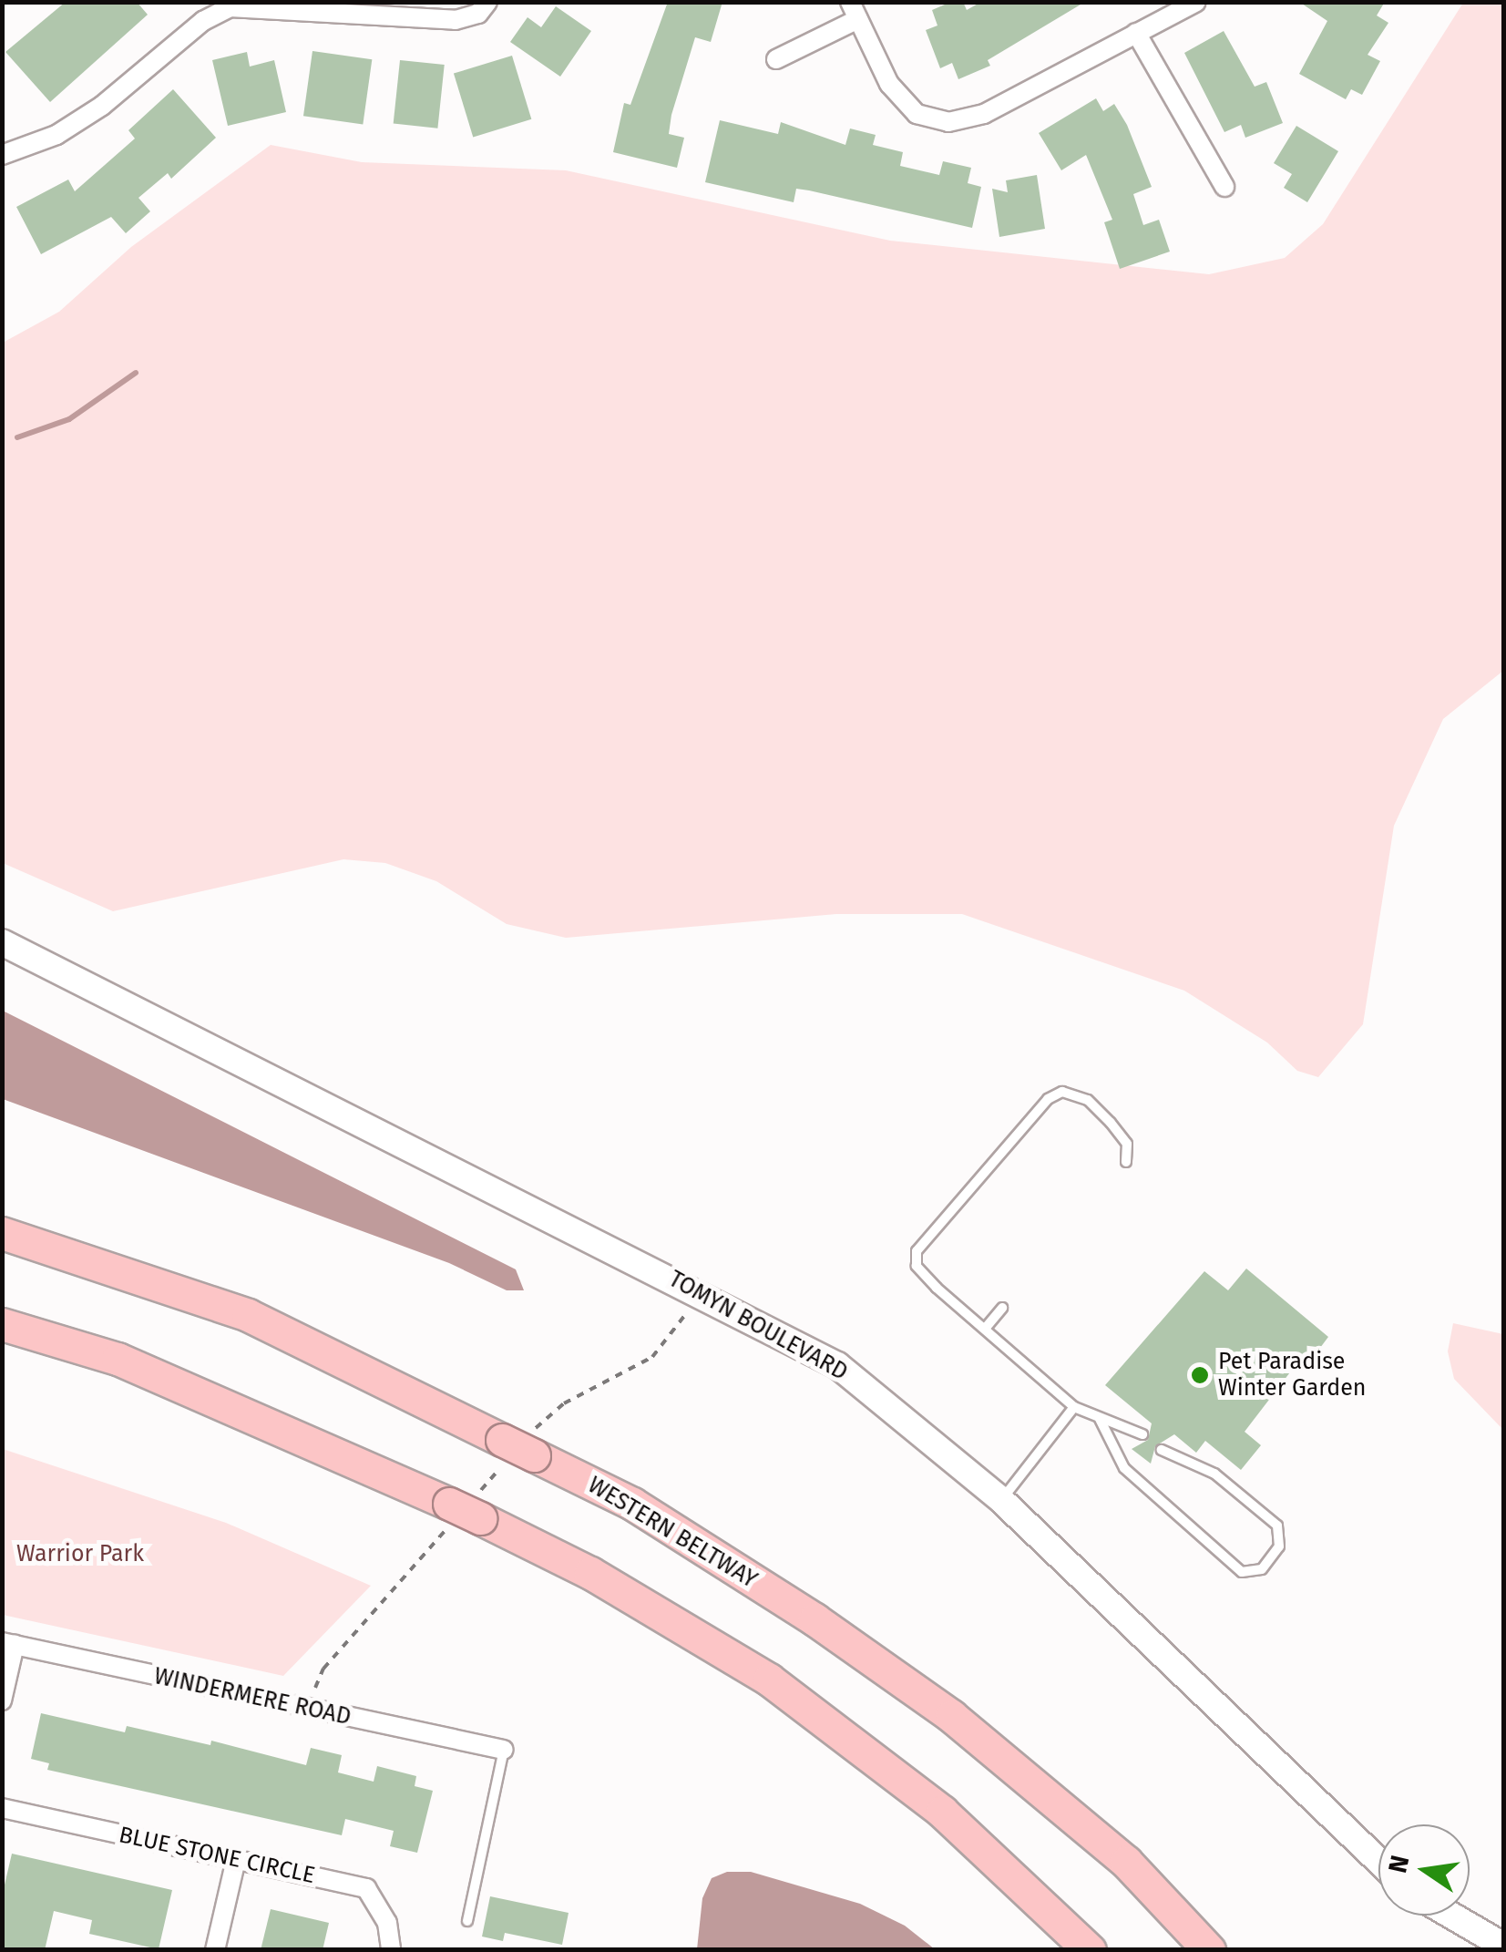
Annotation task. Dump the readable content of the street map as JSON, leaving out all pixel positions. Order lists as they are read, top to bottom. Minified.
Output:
{"streets":{"highway":["WESTERN BELTWAY"],"street":["TOMYN BOULEVARD","WINDERMERE ROAD","BLUE STONE CIRCLE"]},"parks":["Warrior Park"],"places":["Pet Paradise Winter Garden"],"north":"left"}
